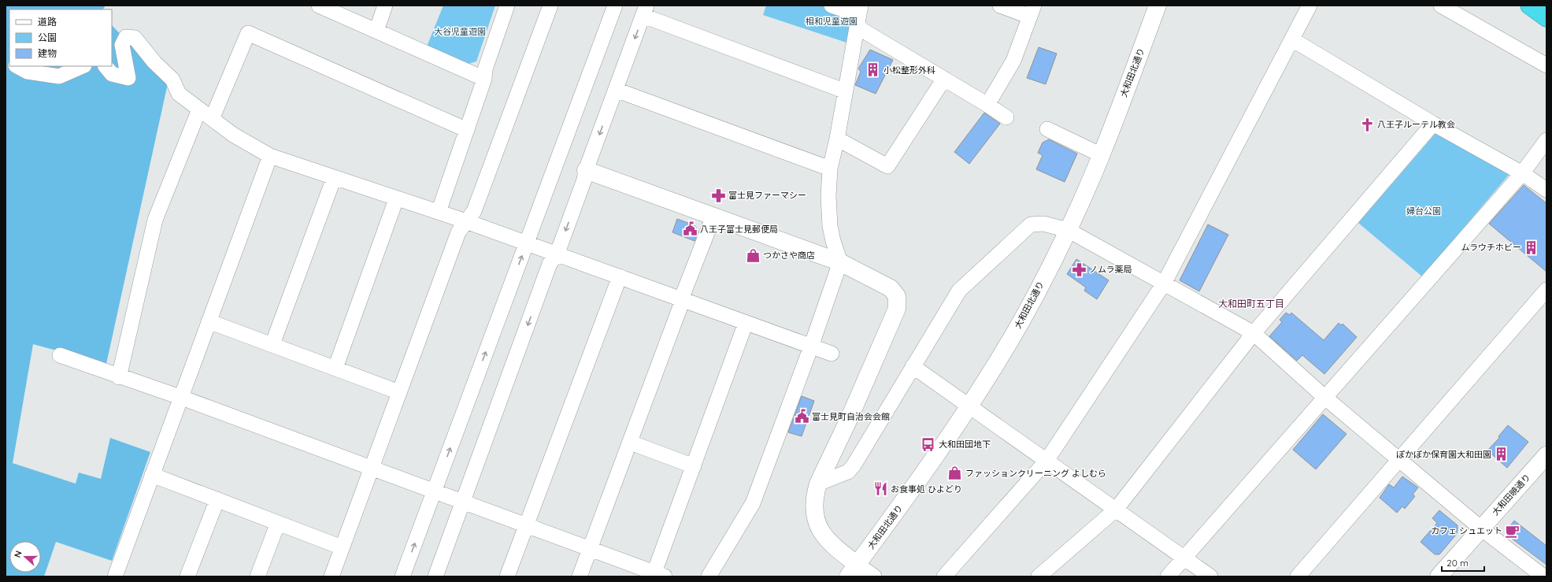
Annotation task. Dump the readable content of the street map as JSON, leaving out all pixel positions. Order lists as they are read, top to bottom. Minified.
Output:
{"streets":{"street":["大和田北通り","大和田暁通り"]},"districts":["大和田町五丁目"],"parks":["相和児童遊園","大谷児童遊園","婦台公園"],"places":{"building":["小松整形外科","ムラウチホビー","ぽかぽか保育園大和田園"],"church":["八王子ルーテル教会"],"pharmacy":["富士見ファーマシー","ノムラ薬局"],"public building":["八王子富士見郵便局","富士見町自治会会館"],"shop":["つかさや商店","ファッションクリーニング よしむら"],"bus stop":["大和田団地下"],"restaurant":["お食事処 ひよどり"],"cafe":["カフェ シュエット"]},"legend":["道路","公園","建物"],"scale_bar":"20 m","north":"left"}
